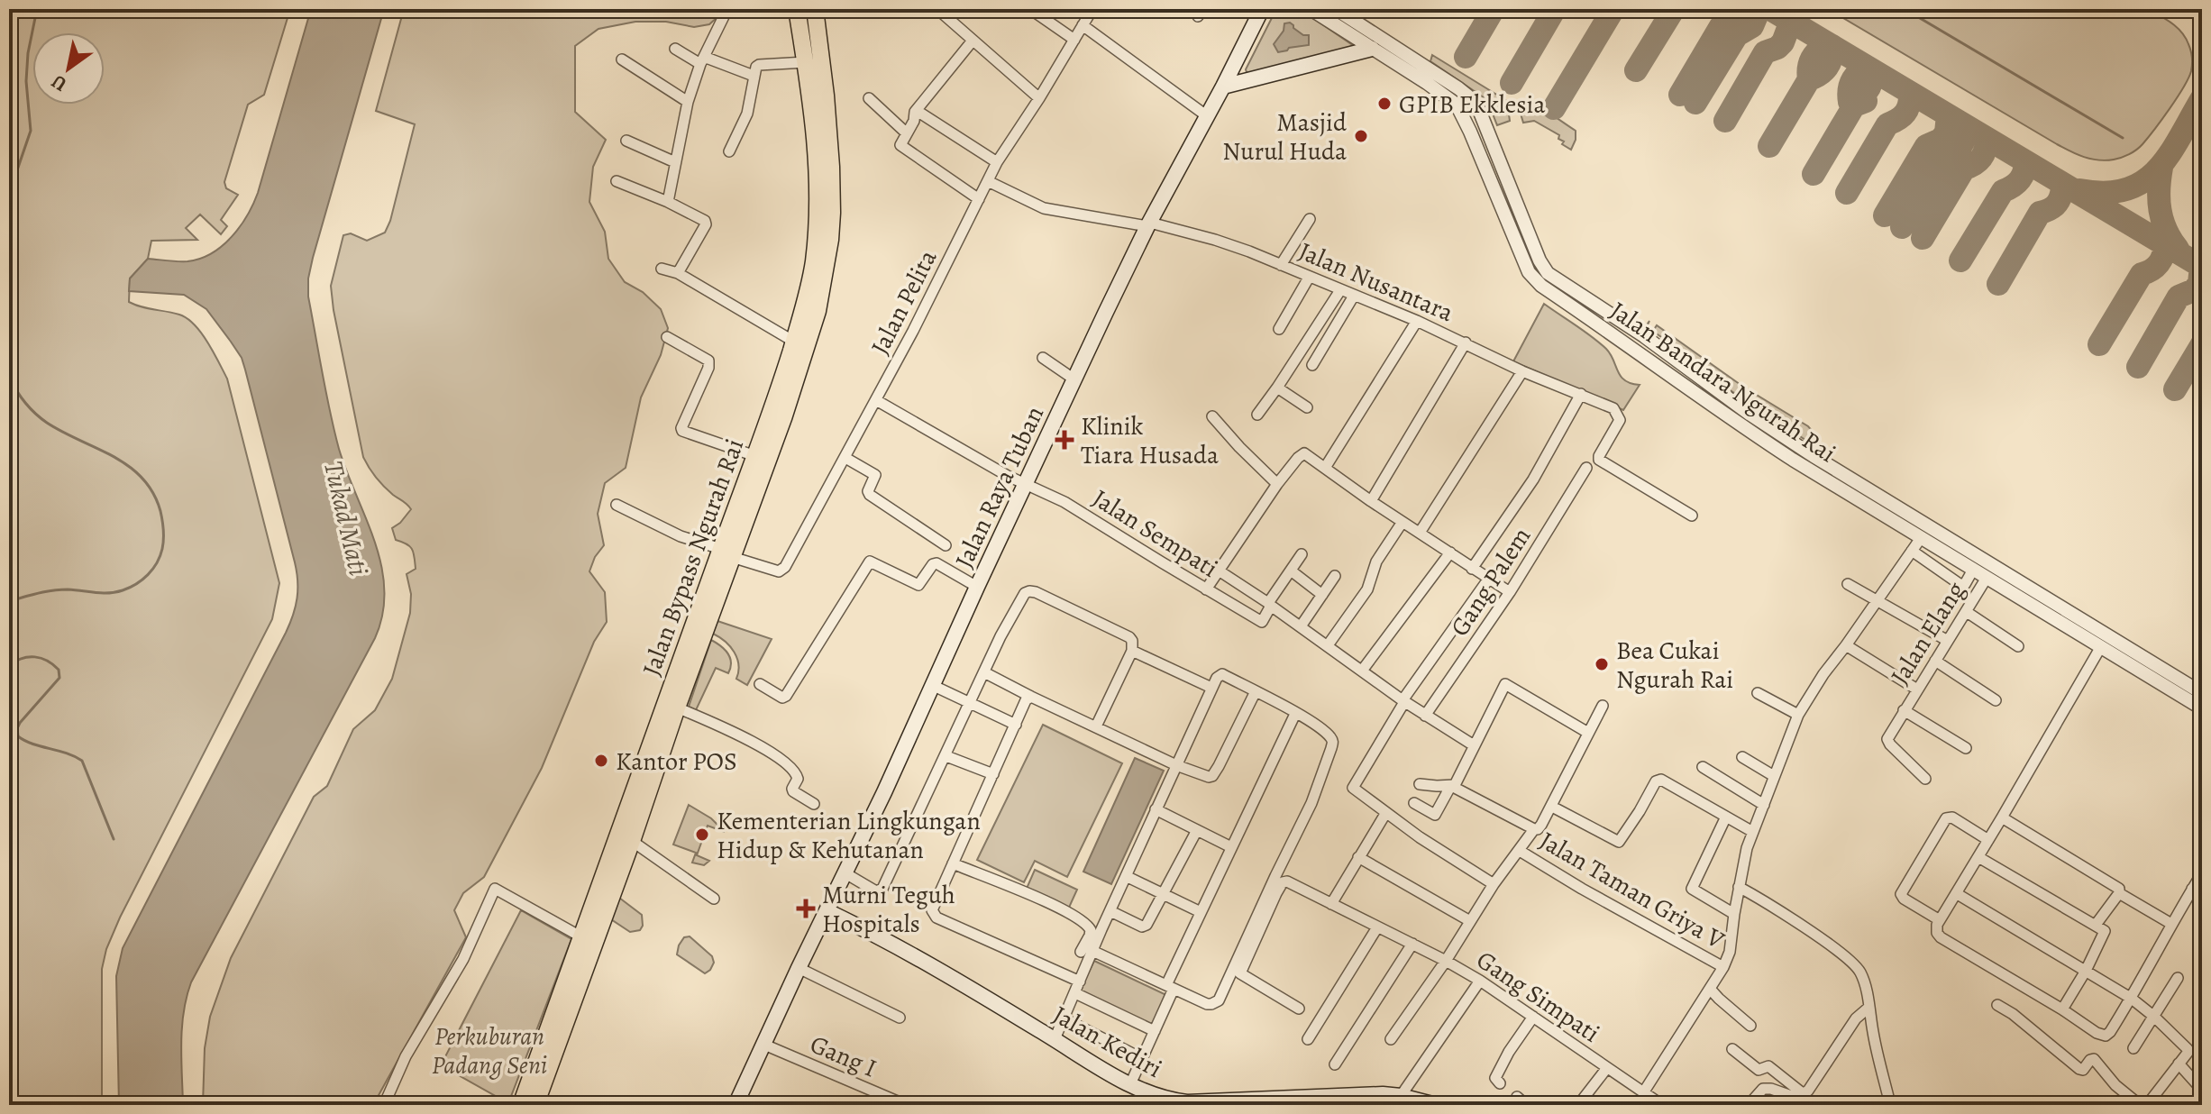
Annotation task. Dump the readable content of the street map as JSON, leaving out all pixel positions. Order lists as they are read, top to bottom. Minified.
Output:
{"streets":{"highway":["Jalan Bypass Ngurah Rai"],"main road":["Jalan Raya Tuban","Jalan Kediri"],"street":["Jalan Nusantara","Jalan Pelita","Jalan Bandara Ngurah Rai","Jalan Sempati","Gang Palem","Jalan Elang","Jalan Taman Griya V","Gang Simpati","Gang I"]},"crossings":[["Jalan Nusantara","Jalan Pelita"],["Jalan Nusantara","Jalan Raya Tuban"],["Jalan Pelita","Jalan Sempati"],["Jalan Pelita","Jalan Bypass Ngurah Rai"],["Jalan Bandara Ngurah Rai","Jalan Elang"],["Jalan Raya Tuban","Jalan Sempati"],["Jalan Raya Tuban","Jalan Kediri"],["Jalan Raya Tuban","Gang I"]],"water":["Tukad Mati"],"parks":["Perkuburan Padang Seni"],"places":{"other":["GPIB Ekklesia","Masjid Nurul Huda","Bea Cukai Ngurah Rai","Kantor POS","Kementerian Lingkungan Hidup & Kehutanan"],"health":["Klinik Tiara Husada","Murni Teguh Hospitals"]},"north":"bottom left"}
